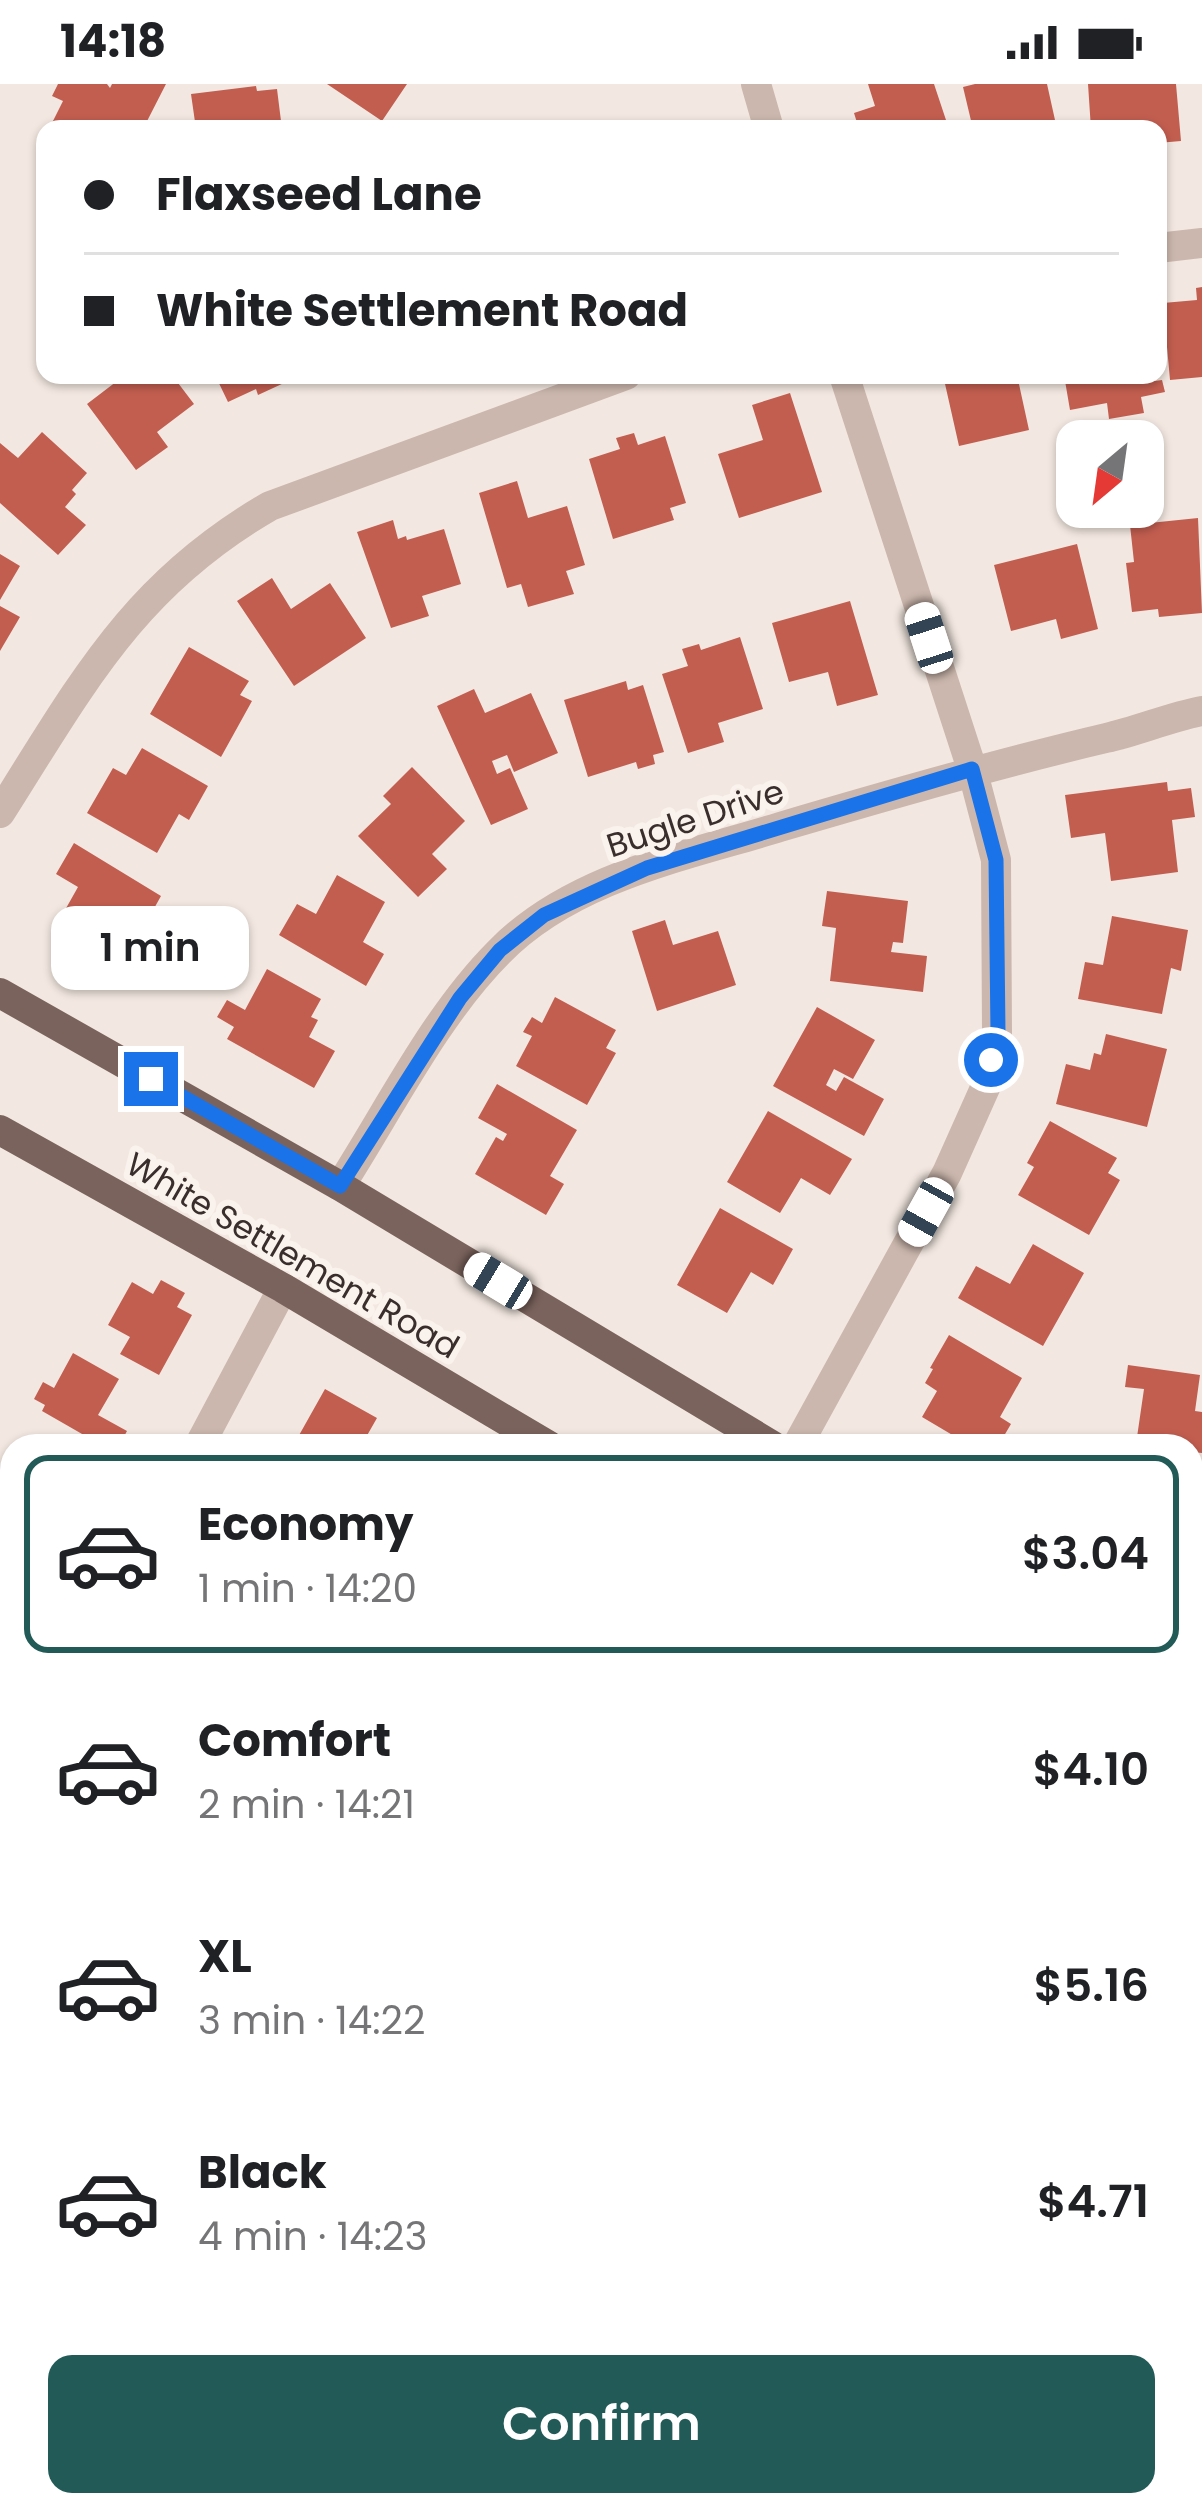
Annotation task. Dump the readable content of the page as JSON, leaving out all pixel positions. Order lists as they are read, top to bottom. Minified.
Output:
{"streets":{"main road":["White Settlement Road"],"street":["Bugle Drive"]},"north":"bottom left","page":{"status":"14:18","banner":["Flaxseed Lane","White Settlement Road"],"bubble":"1 min","list":[{"name":"Economy","note":"1 min · 14:20","value":"$3.04"},{"name":"Comfort","note":"2 min · 14:21","value":"$4.10"},{"name":"XL","note":"3 min · 14:22","value":"$5.16"},{"name":"Black","note":"4 min · 14:23","value":"$4.71"}],"buttons":"Confirm"}}
